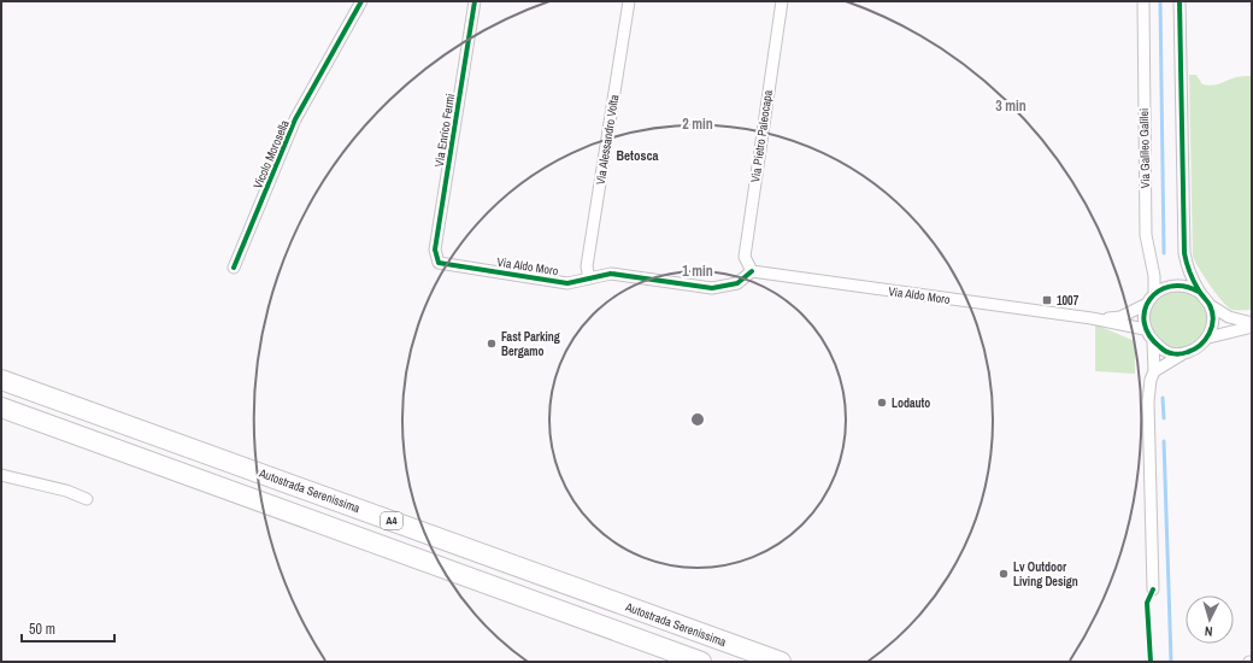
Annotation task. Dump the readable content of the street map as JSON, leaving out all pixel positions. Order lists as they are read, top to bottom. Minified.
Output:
{"streets":{"highway":["Autostrada Serenissima","A4"],"street":["Via Enrico Fermi","Via Pietro Paleocapa","Via Alessandro Volta","Via Galileo Galilei","Vicolo Morosella","Via Aldo Moro"]},"crossings":[["Via Enrico Fermi","Via Aldo Moro"],["Via Pietro Paleocapa","Via Aldo Moro"],["Via Alessandro Volta","Via Aldo Moro"],["Via Galileo Galilei","Via Aldo Moro"]],"districts":["Betosca"],"places":{"transit":["1007"],"other":["Fast Parking Bergamo","Lodauto","Lv Outdoor Living Design"]},"scale_bar":"50 m","north":"bottom","rings":["3 min","2 min","1 min"]}
